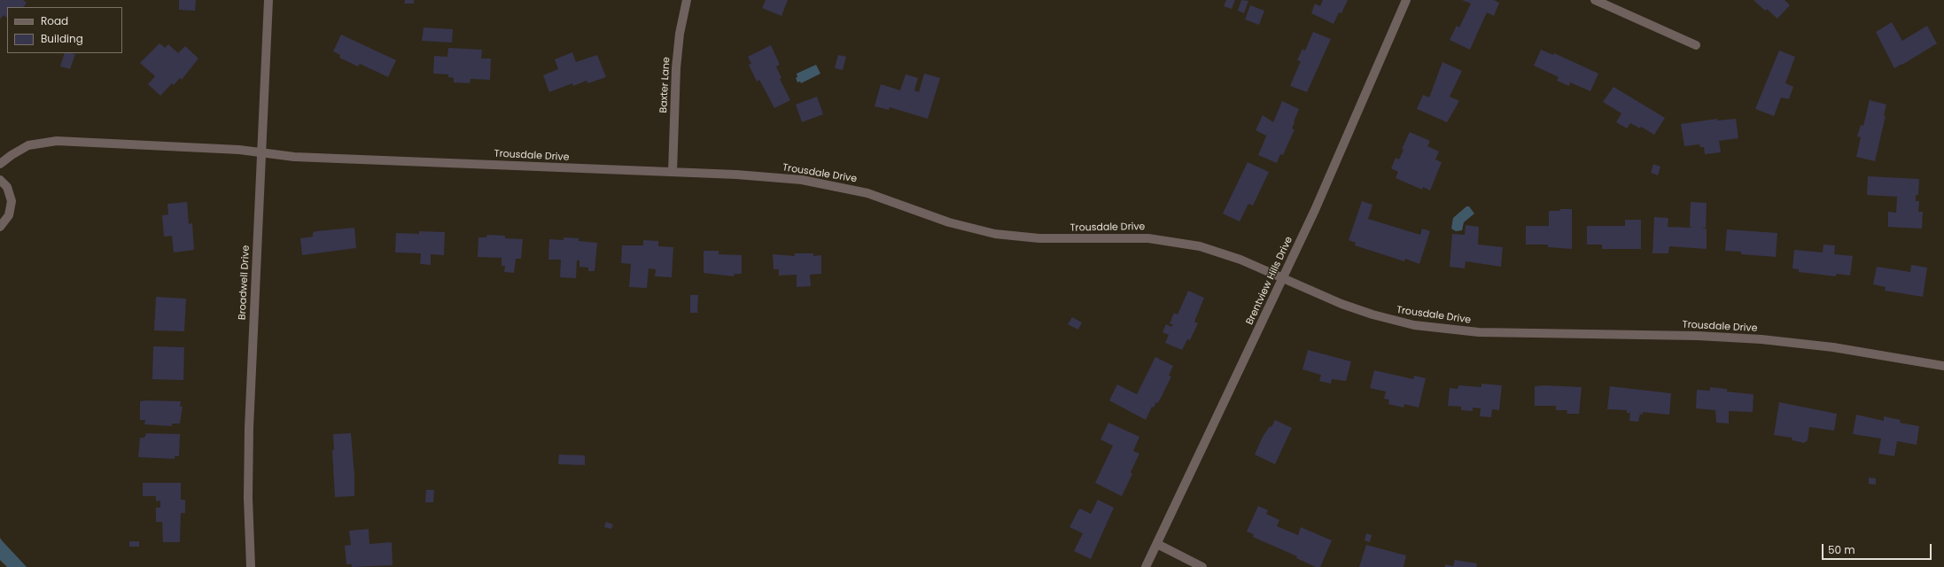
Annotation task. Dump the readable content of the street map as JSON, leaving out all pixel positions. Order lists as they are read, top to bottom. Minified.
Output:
{"streets":{"street":["Baxter Lane","Trousdale Drive","Brentview Hills Drive","Broadwell Drive"]},"crossings":[["Baxter Lane","Trousdale Drive"],["Trousdale Drive","Brentview Hills Drive"],["Trousdale Drive","Broadwell Drive"]],"legend":["Road","Building"],"scale_bar":"50 m"}
